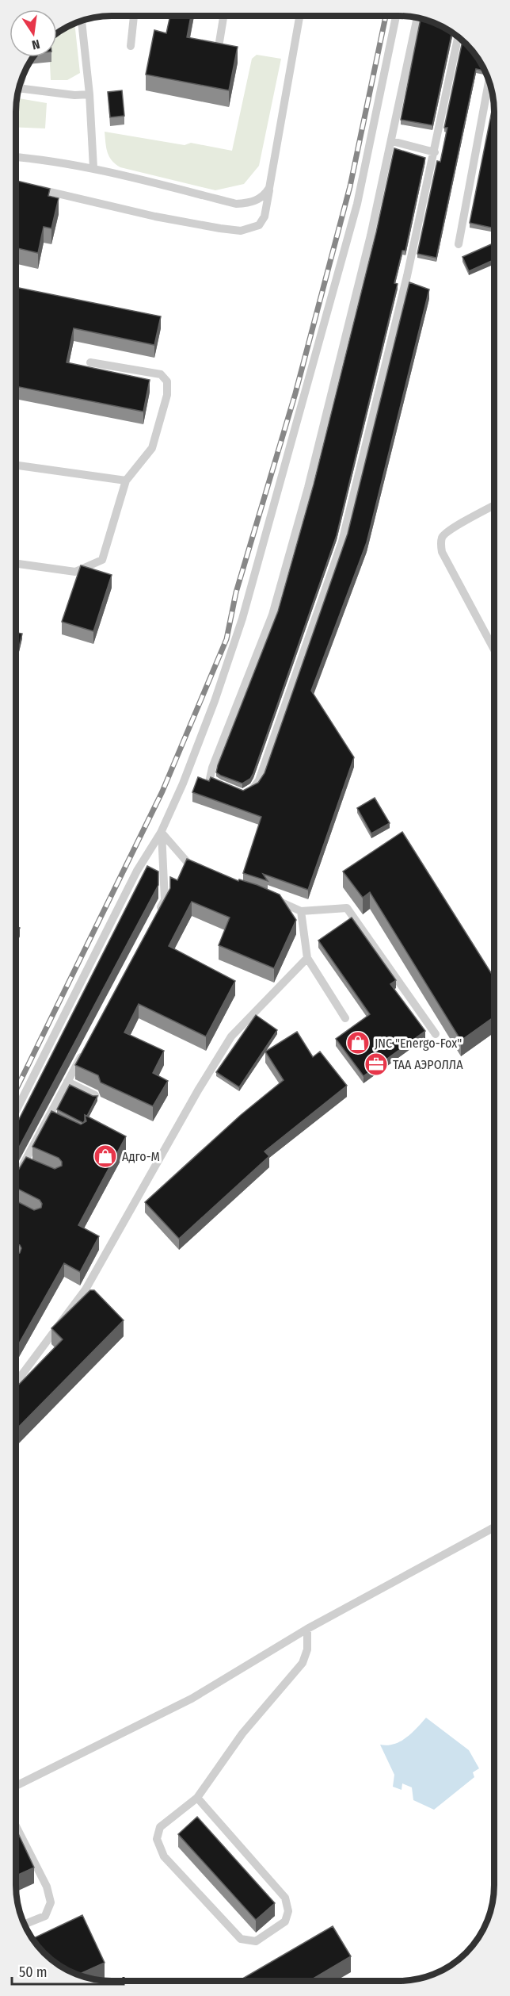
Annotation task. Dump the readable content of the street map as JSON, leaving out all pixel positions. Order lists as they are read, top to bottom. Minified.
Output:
{"places":{"shop":["JNC \"Energo-Fox\"","Адго-М"],"office":["ТАА АЭРОЛЛА"]},"scale_bar":"50 m","north":"bottom"}
